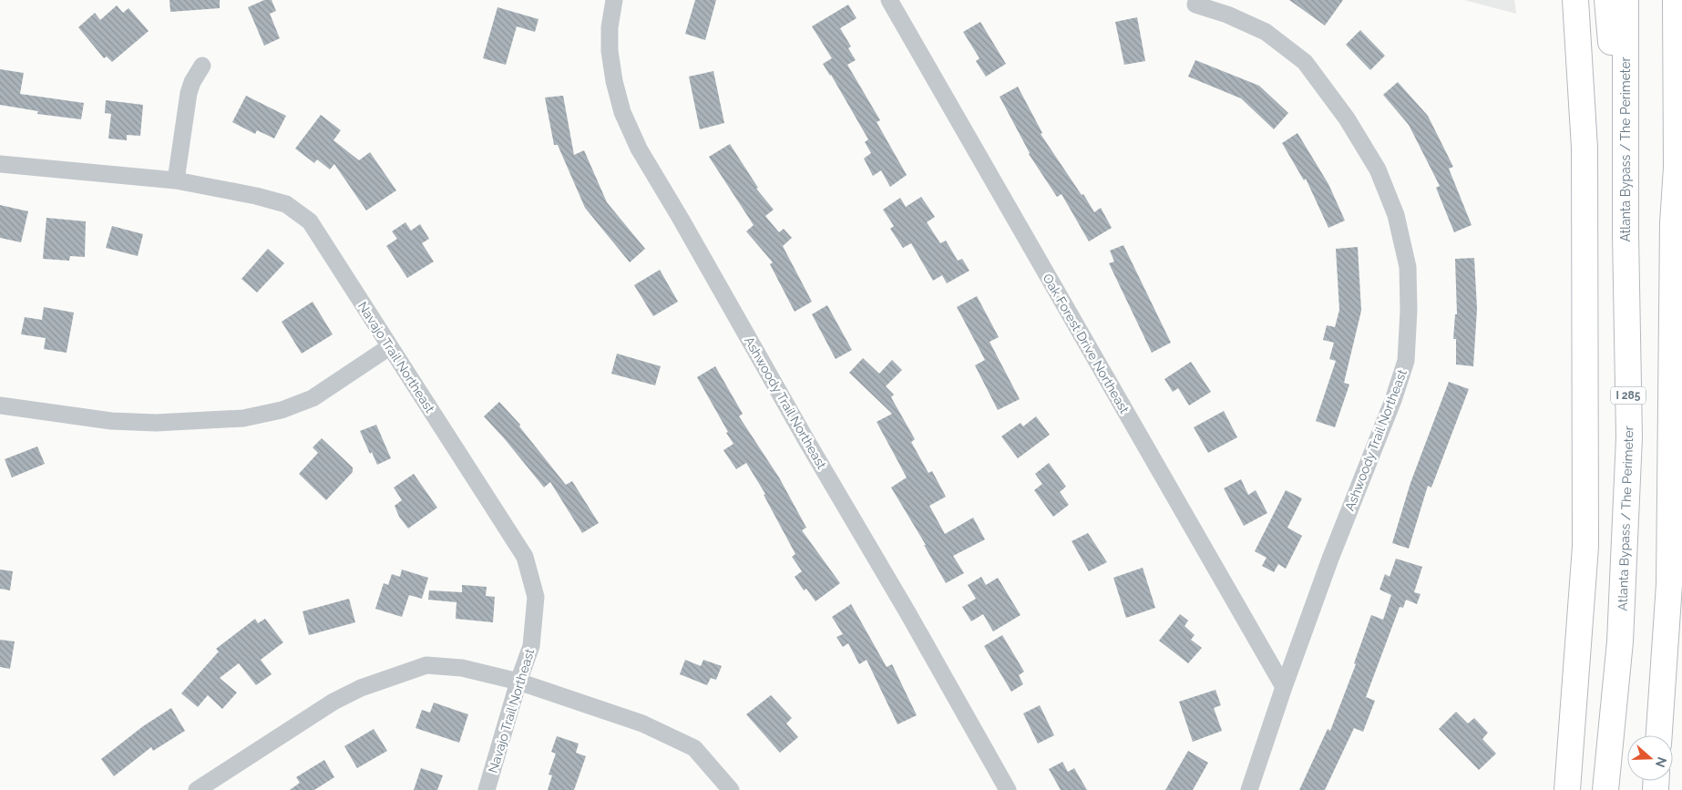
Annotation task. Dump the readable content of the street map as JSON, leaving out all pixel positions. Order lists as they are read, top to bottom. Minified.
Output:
{"streets":{"highway":["Atlanta Bypass / The Perimeter","I 285"],"street":["Oak Forest Drive Northeast","Navajo Trail Northeast","Ashwoody Trail Northeast"]},"crossings":[["Oak Forest Drive Northeast","Ashwoody Trail Northeast"]],"north":"right"}
